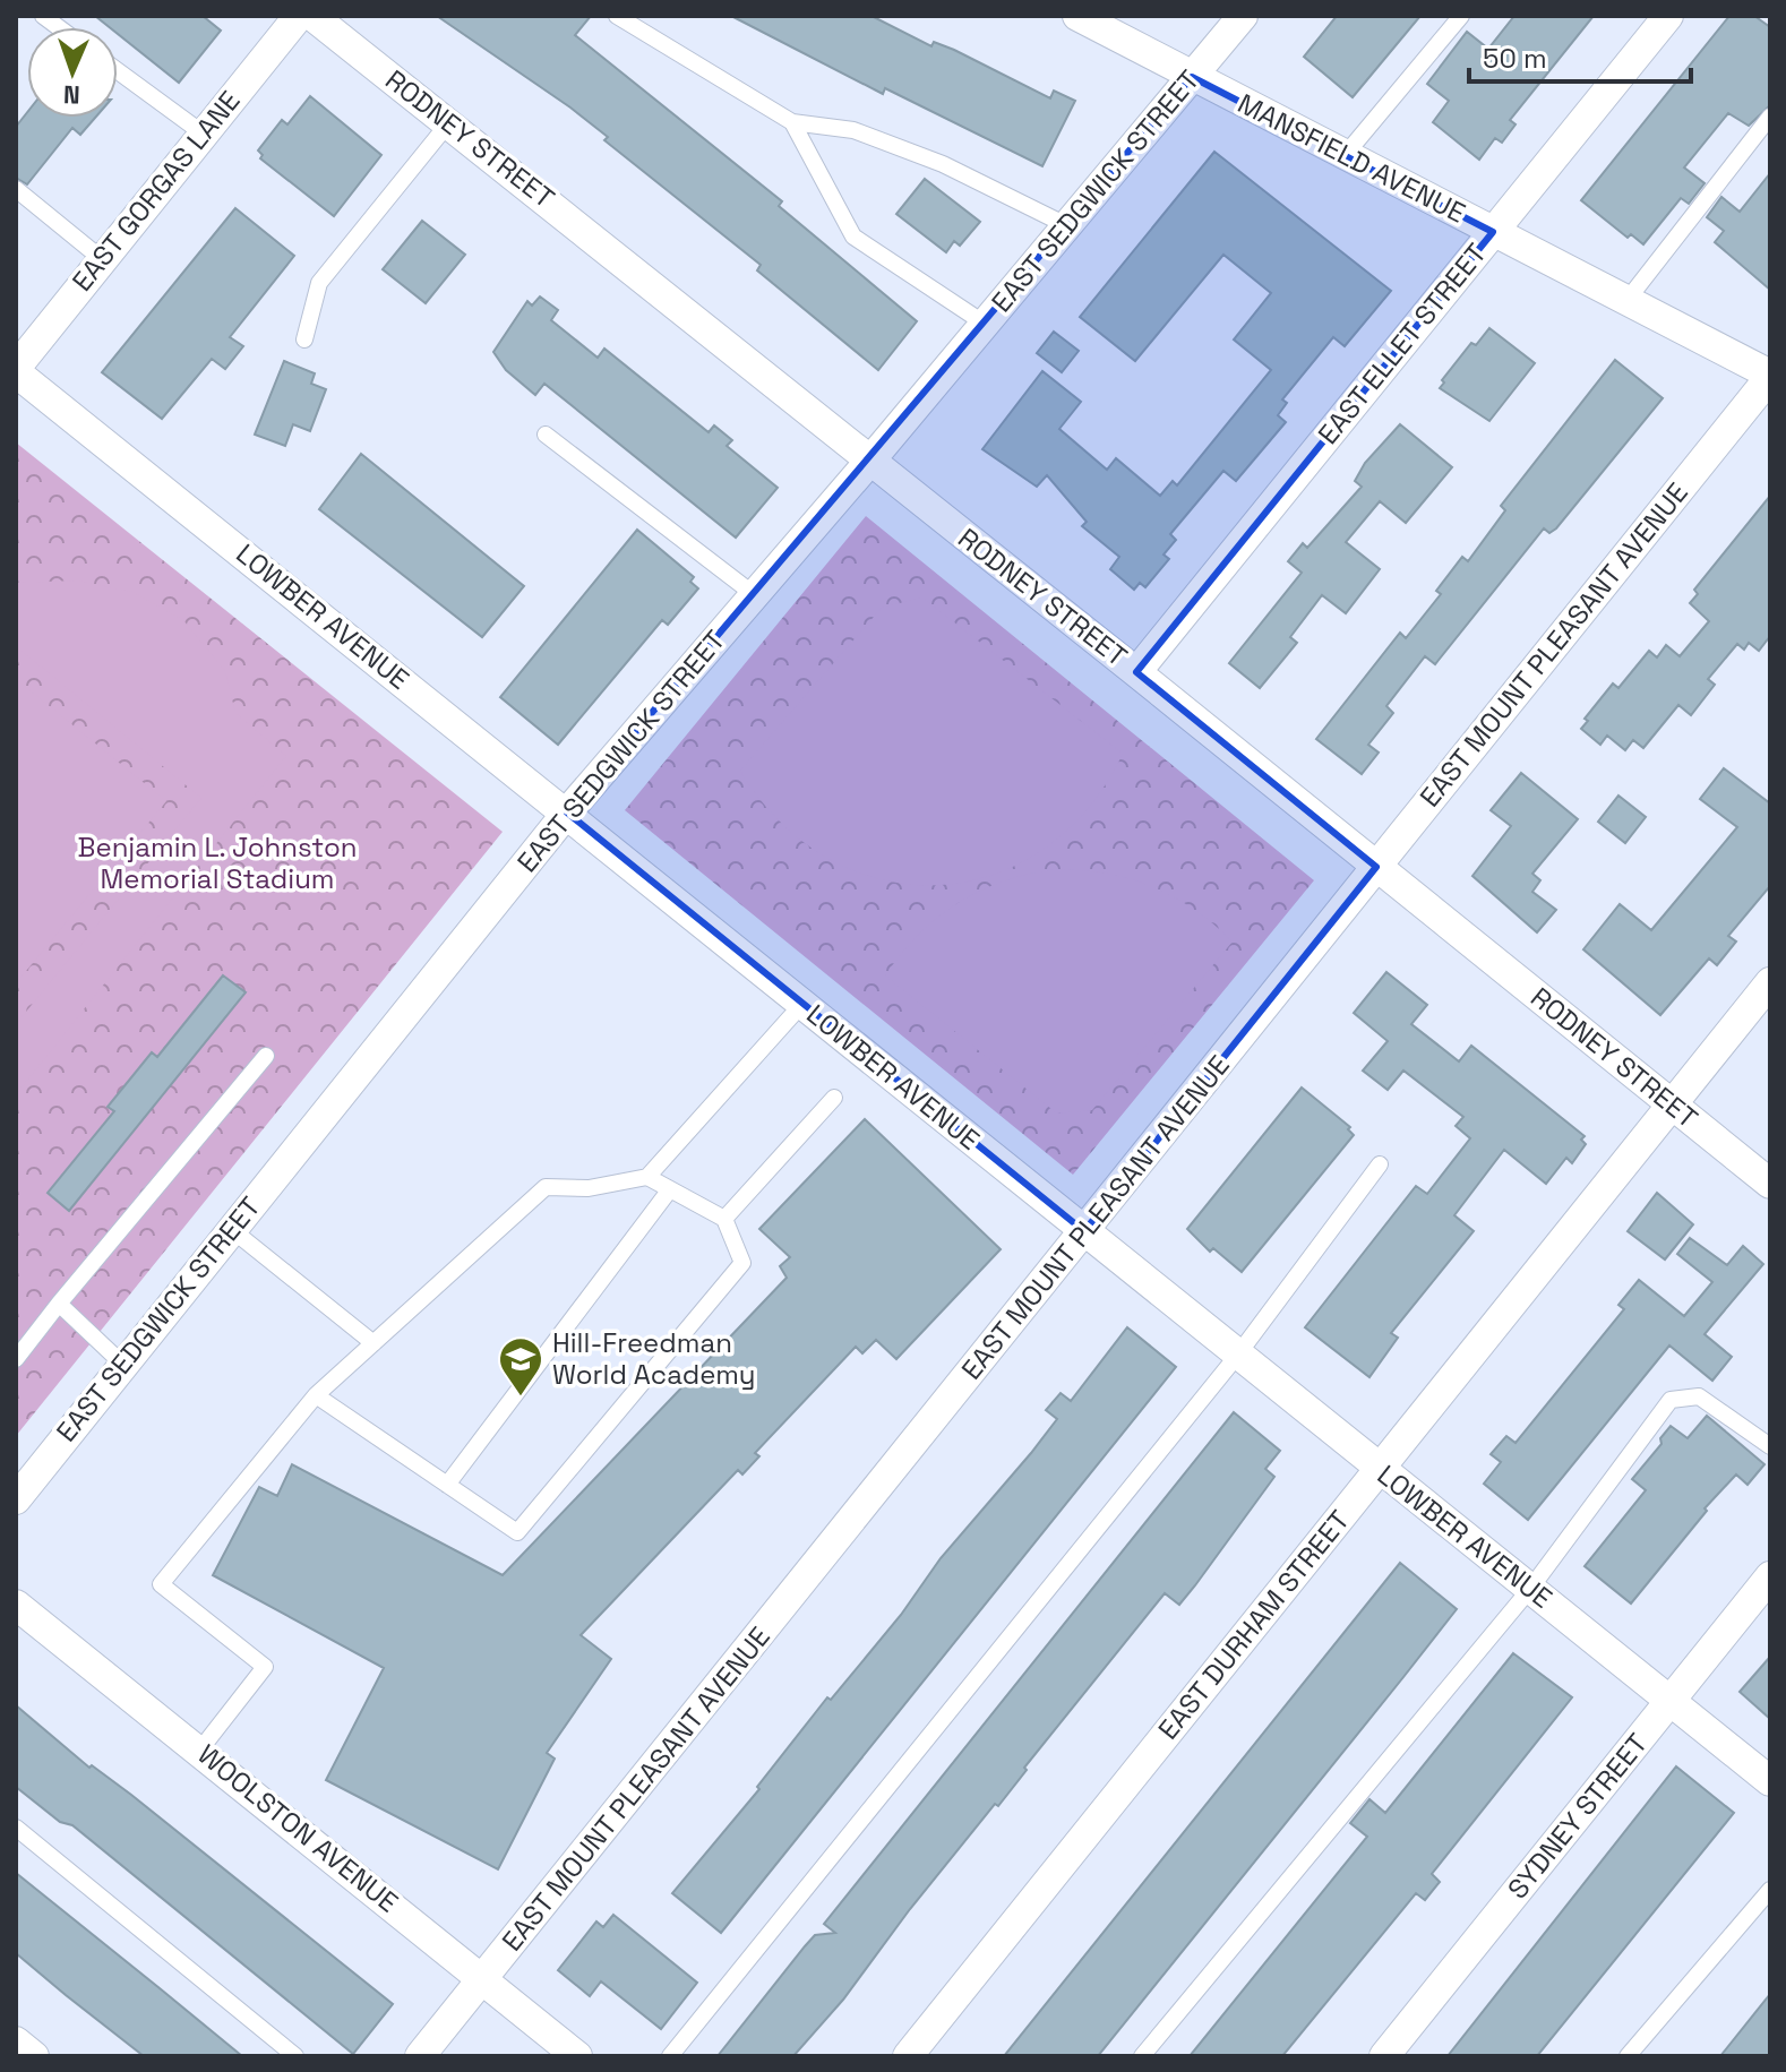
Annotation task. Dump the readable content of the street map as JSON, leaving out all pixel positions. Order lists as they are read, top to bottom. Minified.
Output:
{"streets":{"street":["RODNEY STREET","MANSFIELD AVENUE","EAST GORGAS LANE","EAST SEDGWICK STREET","EAST ELLET STREET","LOWBER AVENUE","EAST MOUNT PLEASANT AVENUE","EAST DURHAM STREET","SYDNEY STREET","WOOLSTON AVENUE"]},"crossings":[["RODNEY STREET","EAST SEDGWICK STREET"],["RODNEY STREET","EAST ELLET STREET"],["RODNEY STREET","EAST MOUNT PLEASANT AVENUE"],["RODNEY STREET","EAST DURHAM STREET"],["MANSFIELD AVENUE","EAST SEDGWICK STREET"],["MANSFIELD AVENUE","EAST ELLET STREET"],["MANSFIELD AVENUE","EAST MOUNT PLEASANT AVENUE"],["EAST GORGAS LANE","LOWBER AVENUE"],["EAST SEDGWICK STREET","LOWBER AVENUE"],["LOWBER AVENUE","EAST MOUNT PLEASANT AVENUE"],["LOWBER AVENUE","EAST DURHAM STREET"],["LOWBER AVENUE","SYDNEY STREET"],["EAST MOUNT PLEASANT AVENUE","WOOLSTON AVENUE"]],"parks":["Benjamin L. Johnston Memorial Stadium"],"places":{"school or university":["Hill-Freedman World Academy"]},"scale_bar":"50 m","north":"bottom"}
